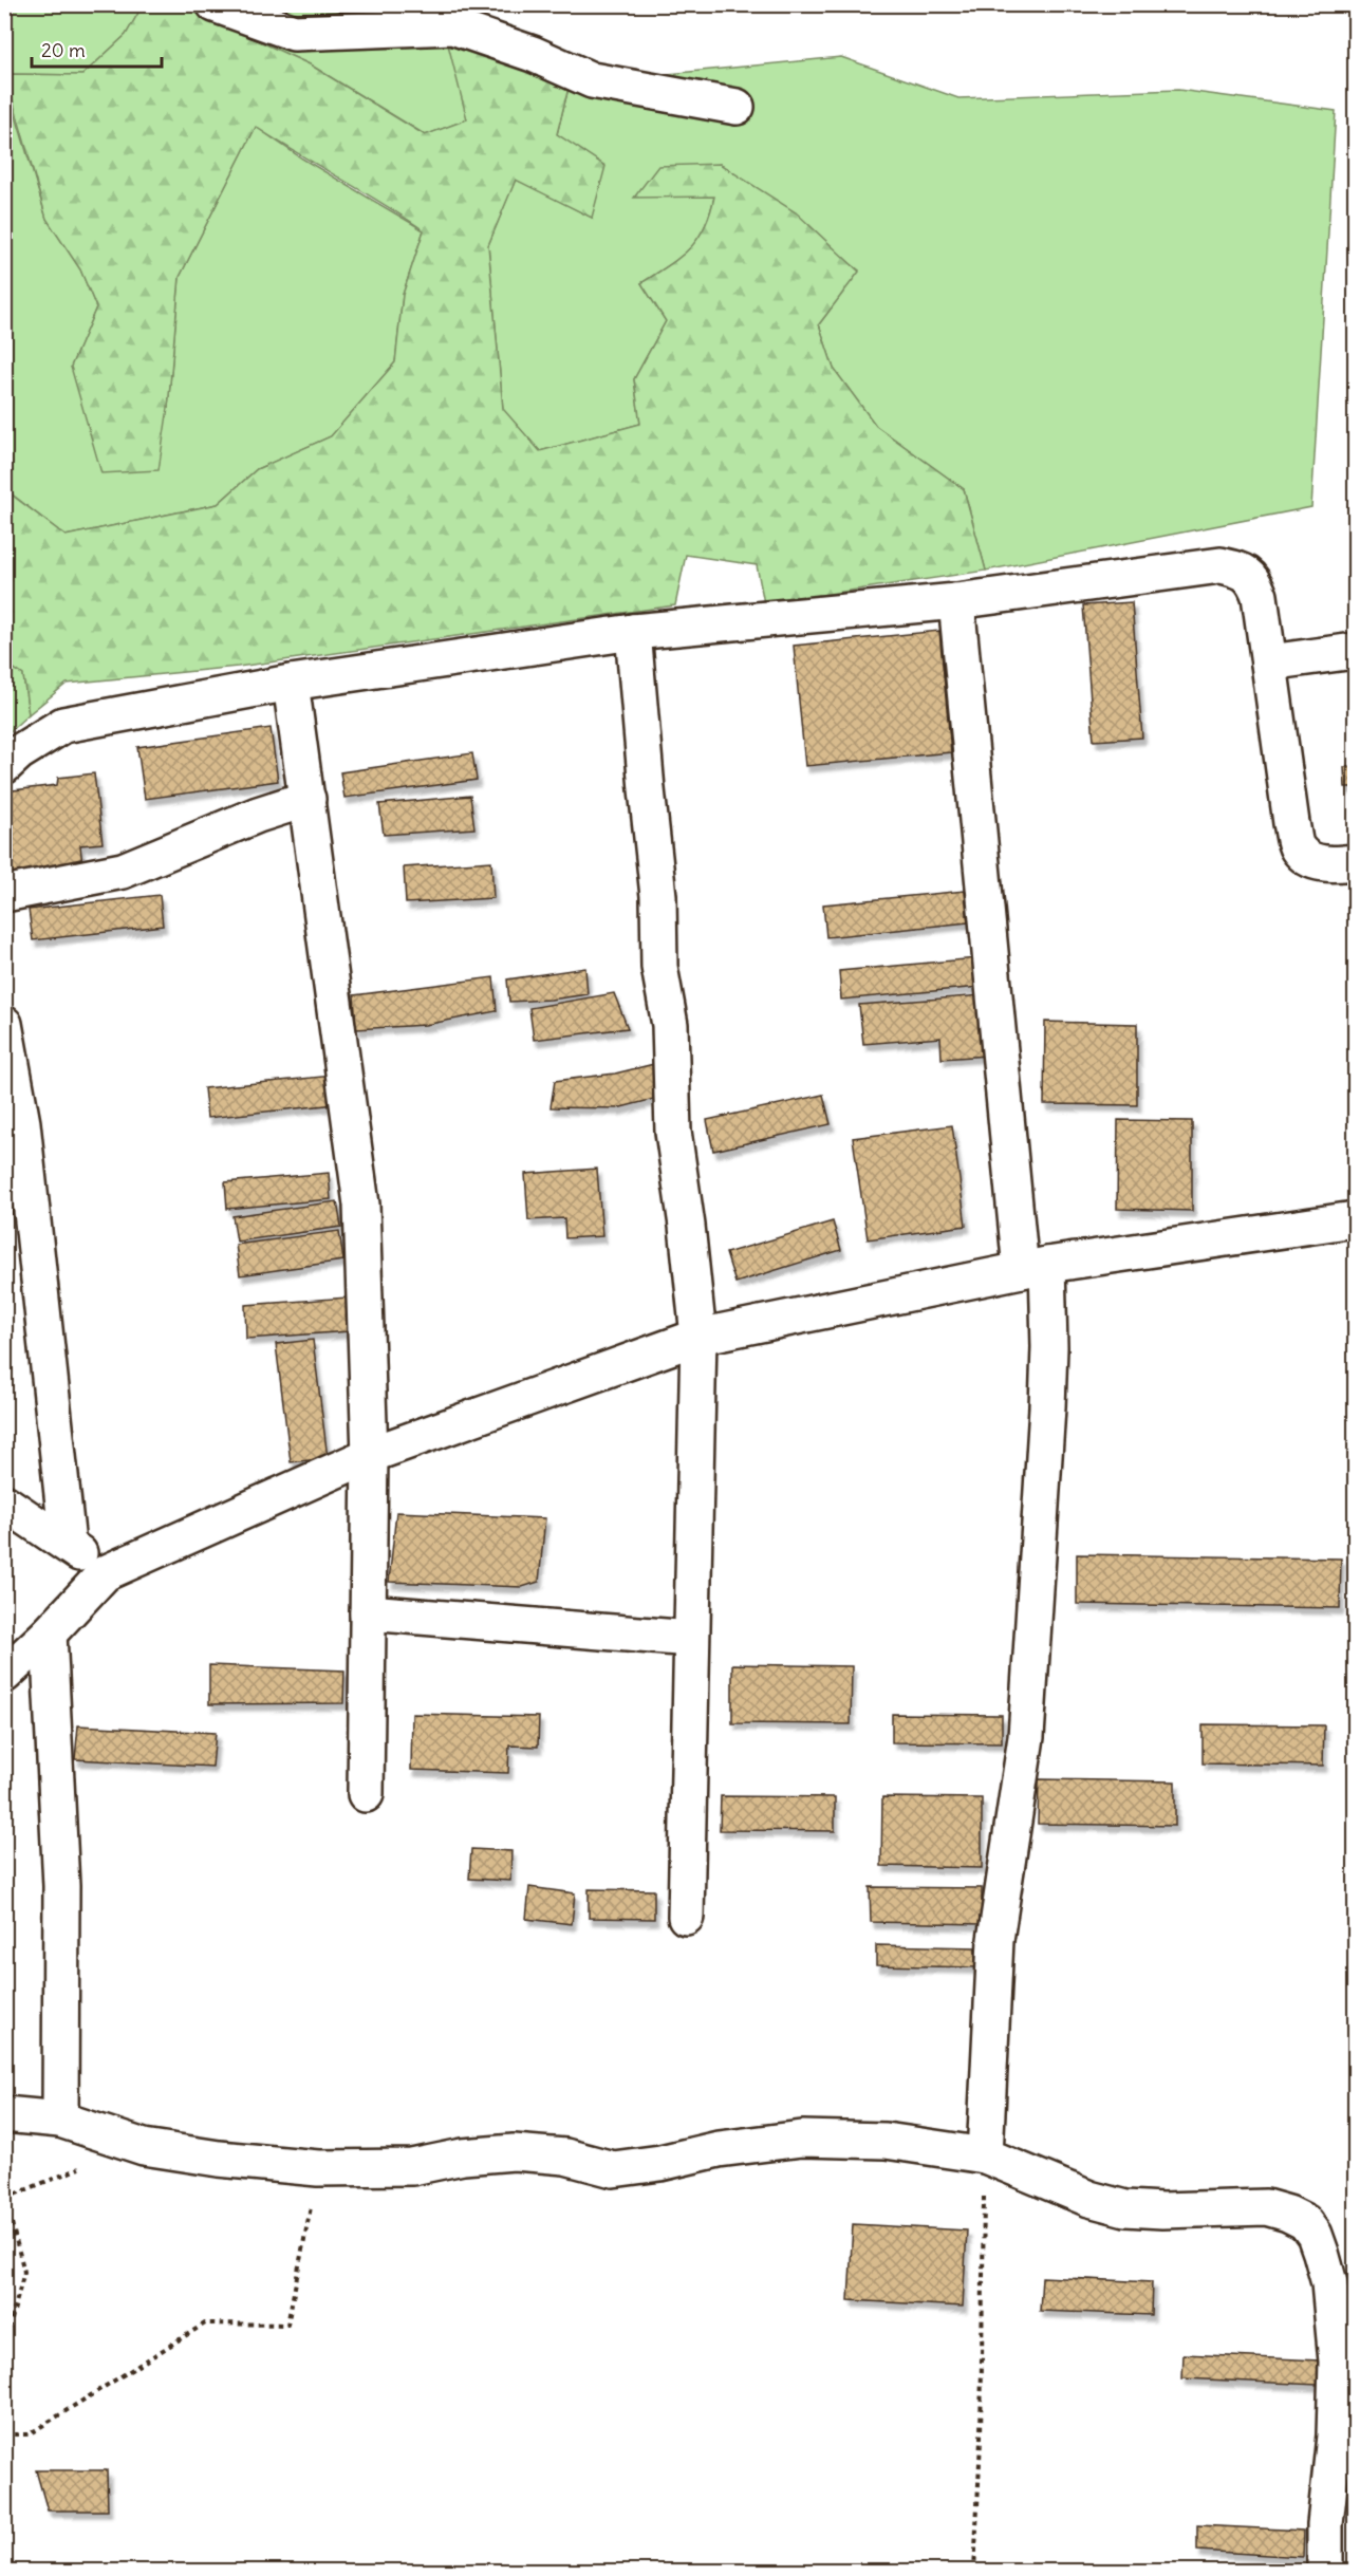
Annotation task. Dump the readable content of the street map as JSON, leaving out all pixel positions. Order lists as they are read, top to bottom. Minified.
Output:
{"scale_bar":"20 m"}
